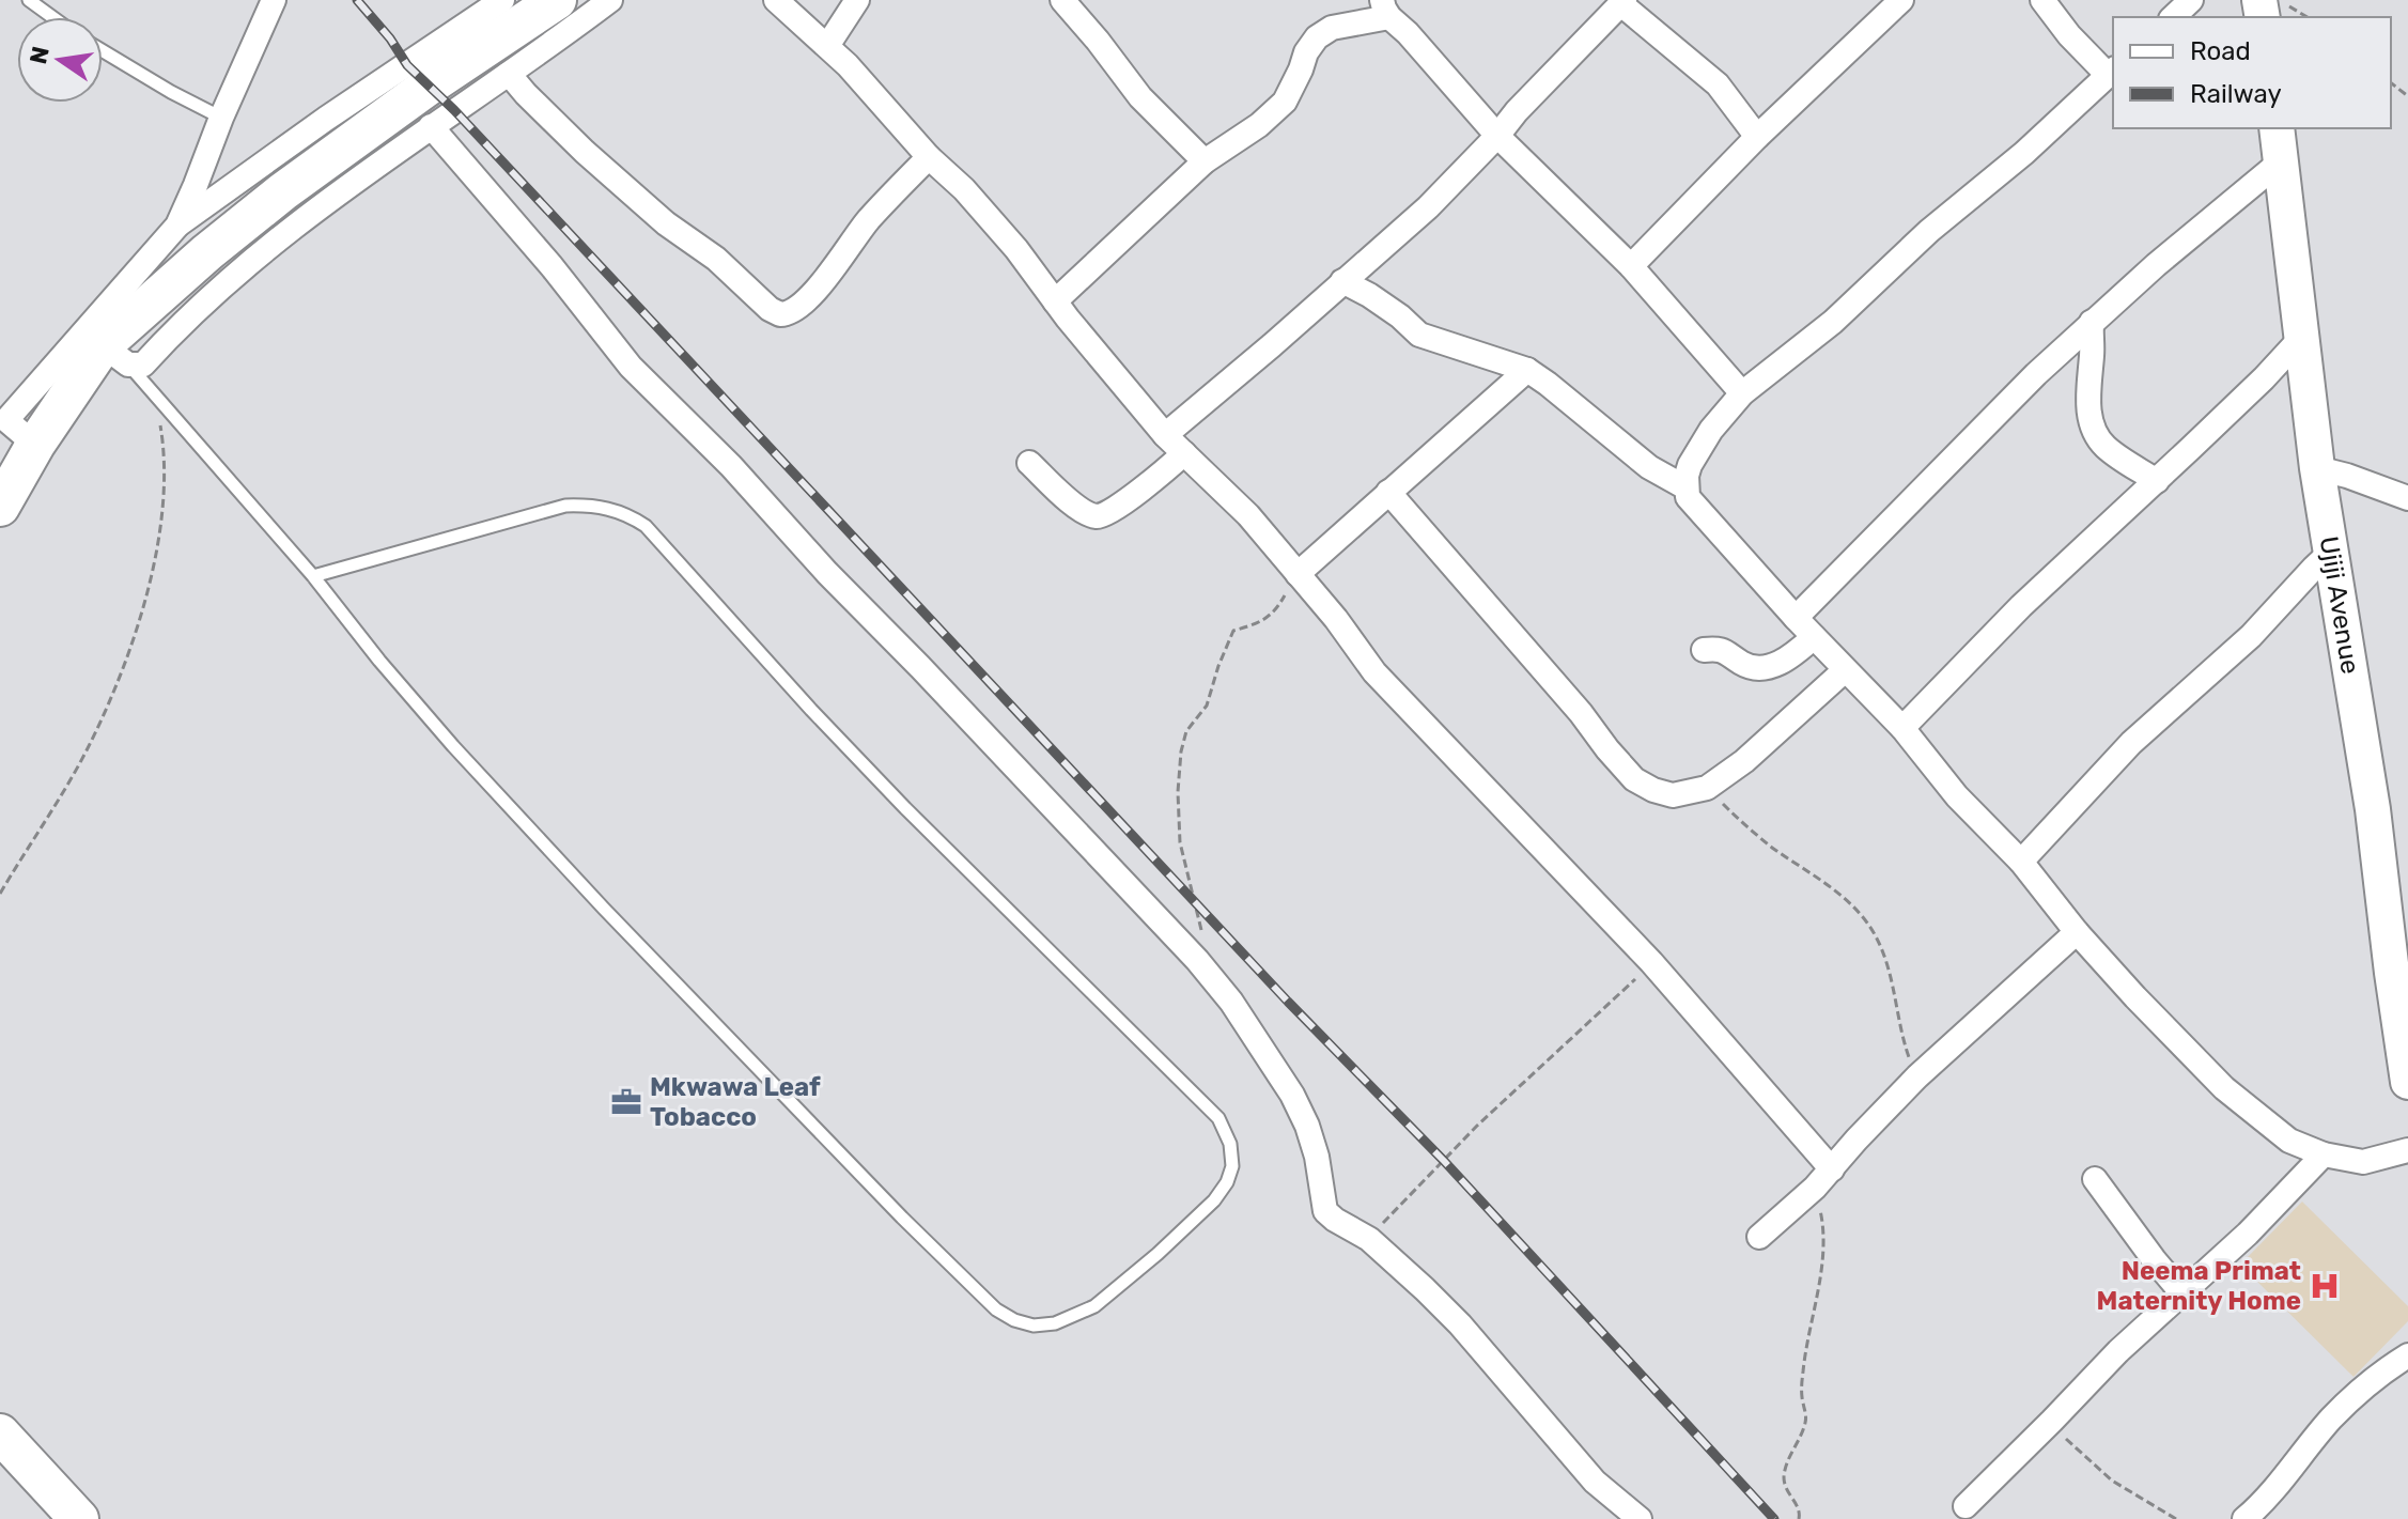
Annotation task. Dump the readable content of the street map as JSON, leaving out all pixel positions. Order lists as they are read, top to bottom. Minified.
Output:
{"streets":{"main road":["Ujiji Avenue"]},"places":{"office":["Mkwawa Leaf Tobacco"],"hospital":["Neema Primat Maternity Home"]},"legend":["Road","Railway"],"north":"left"}
